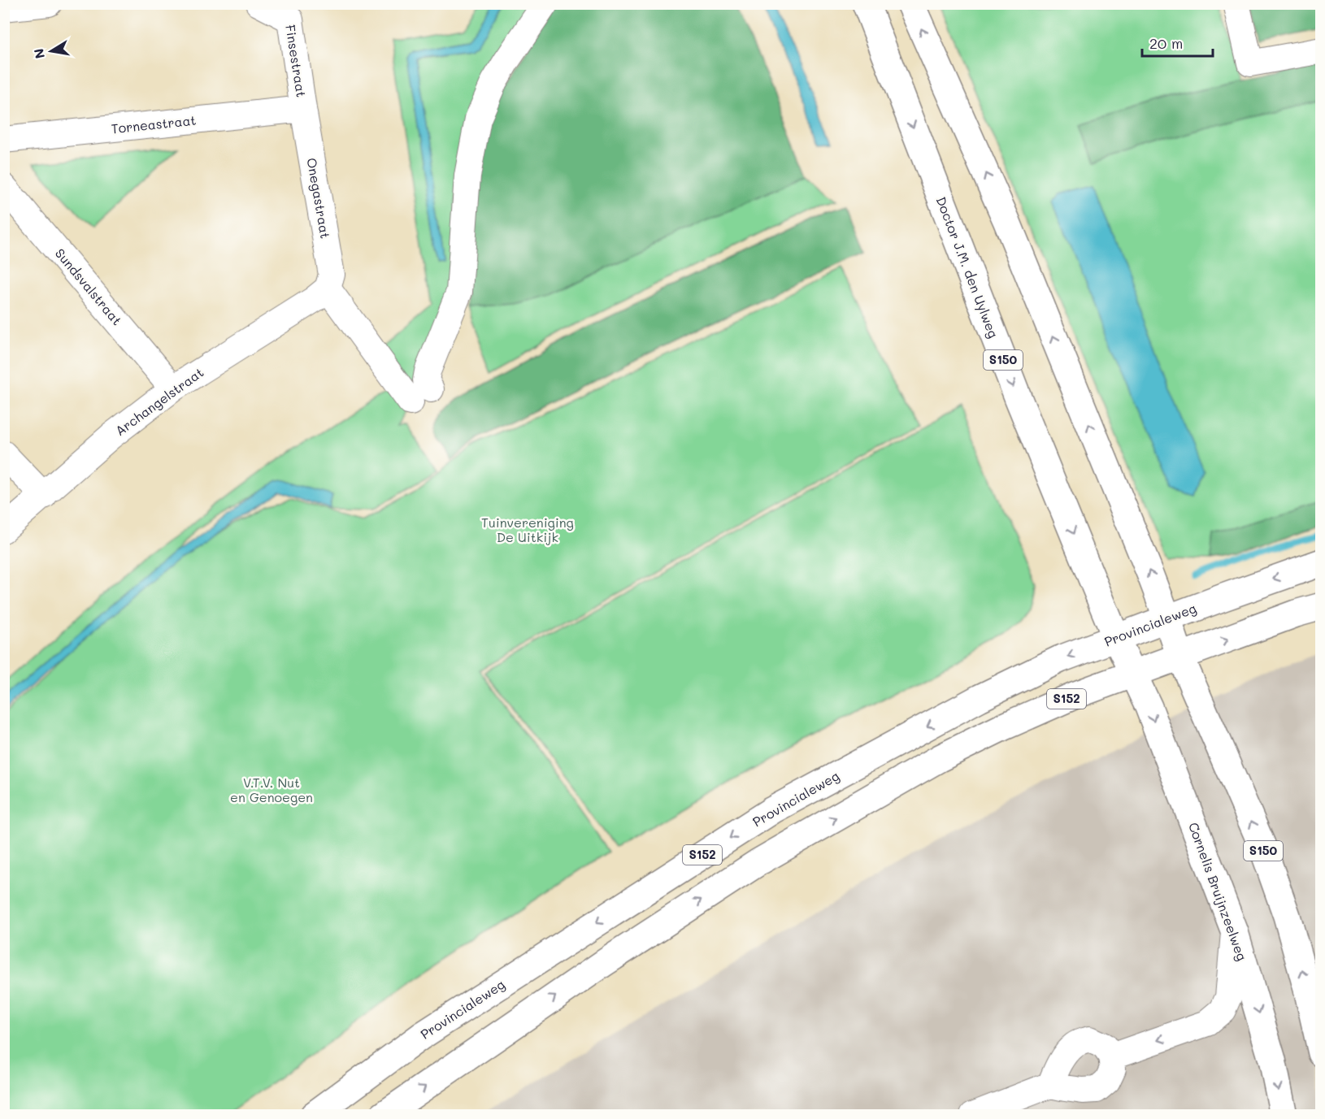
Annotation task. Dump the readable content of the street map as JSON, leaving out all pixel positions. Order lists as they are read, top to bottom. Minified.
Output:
{"streets":{"main road":["Doctor J.M. den Uylweg","S150","Provincialeweg","S152","Cornelis Bruijnzeelweg"],"street":["Finsestraat","Torneastraat","Onegastraat","Sundsvalstraat","Archangelstraat"]},"crossings":[["Finsestraat","Torneastraat"],["Finsestraat","Onegastraat"],["Torneastraat","Onegastraat"],["Onegastraat","Archangelstraat"],["Doctor J.M. den Uylweg","S150"],["Doctor J.M. den Uylweg","Provincialeweg"],["Sundsvalstraat","Archangelstraat"],["S150","Provincialeweg"],["S150","S152"],["S150","Cornelis Bruijnzeelweg"],["S152","Cornelis Bruijnzeelweg"]],"parks":["Tuinvereniging De Uitkijk","V.T.V. Nut en Genoegen"],"scale_bar":"20 m","north":"left"}
